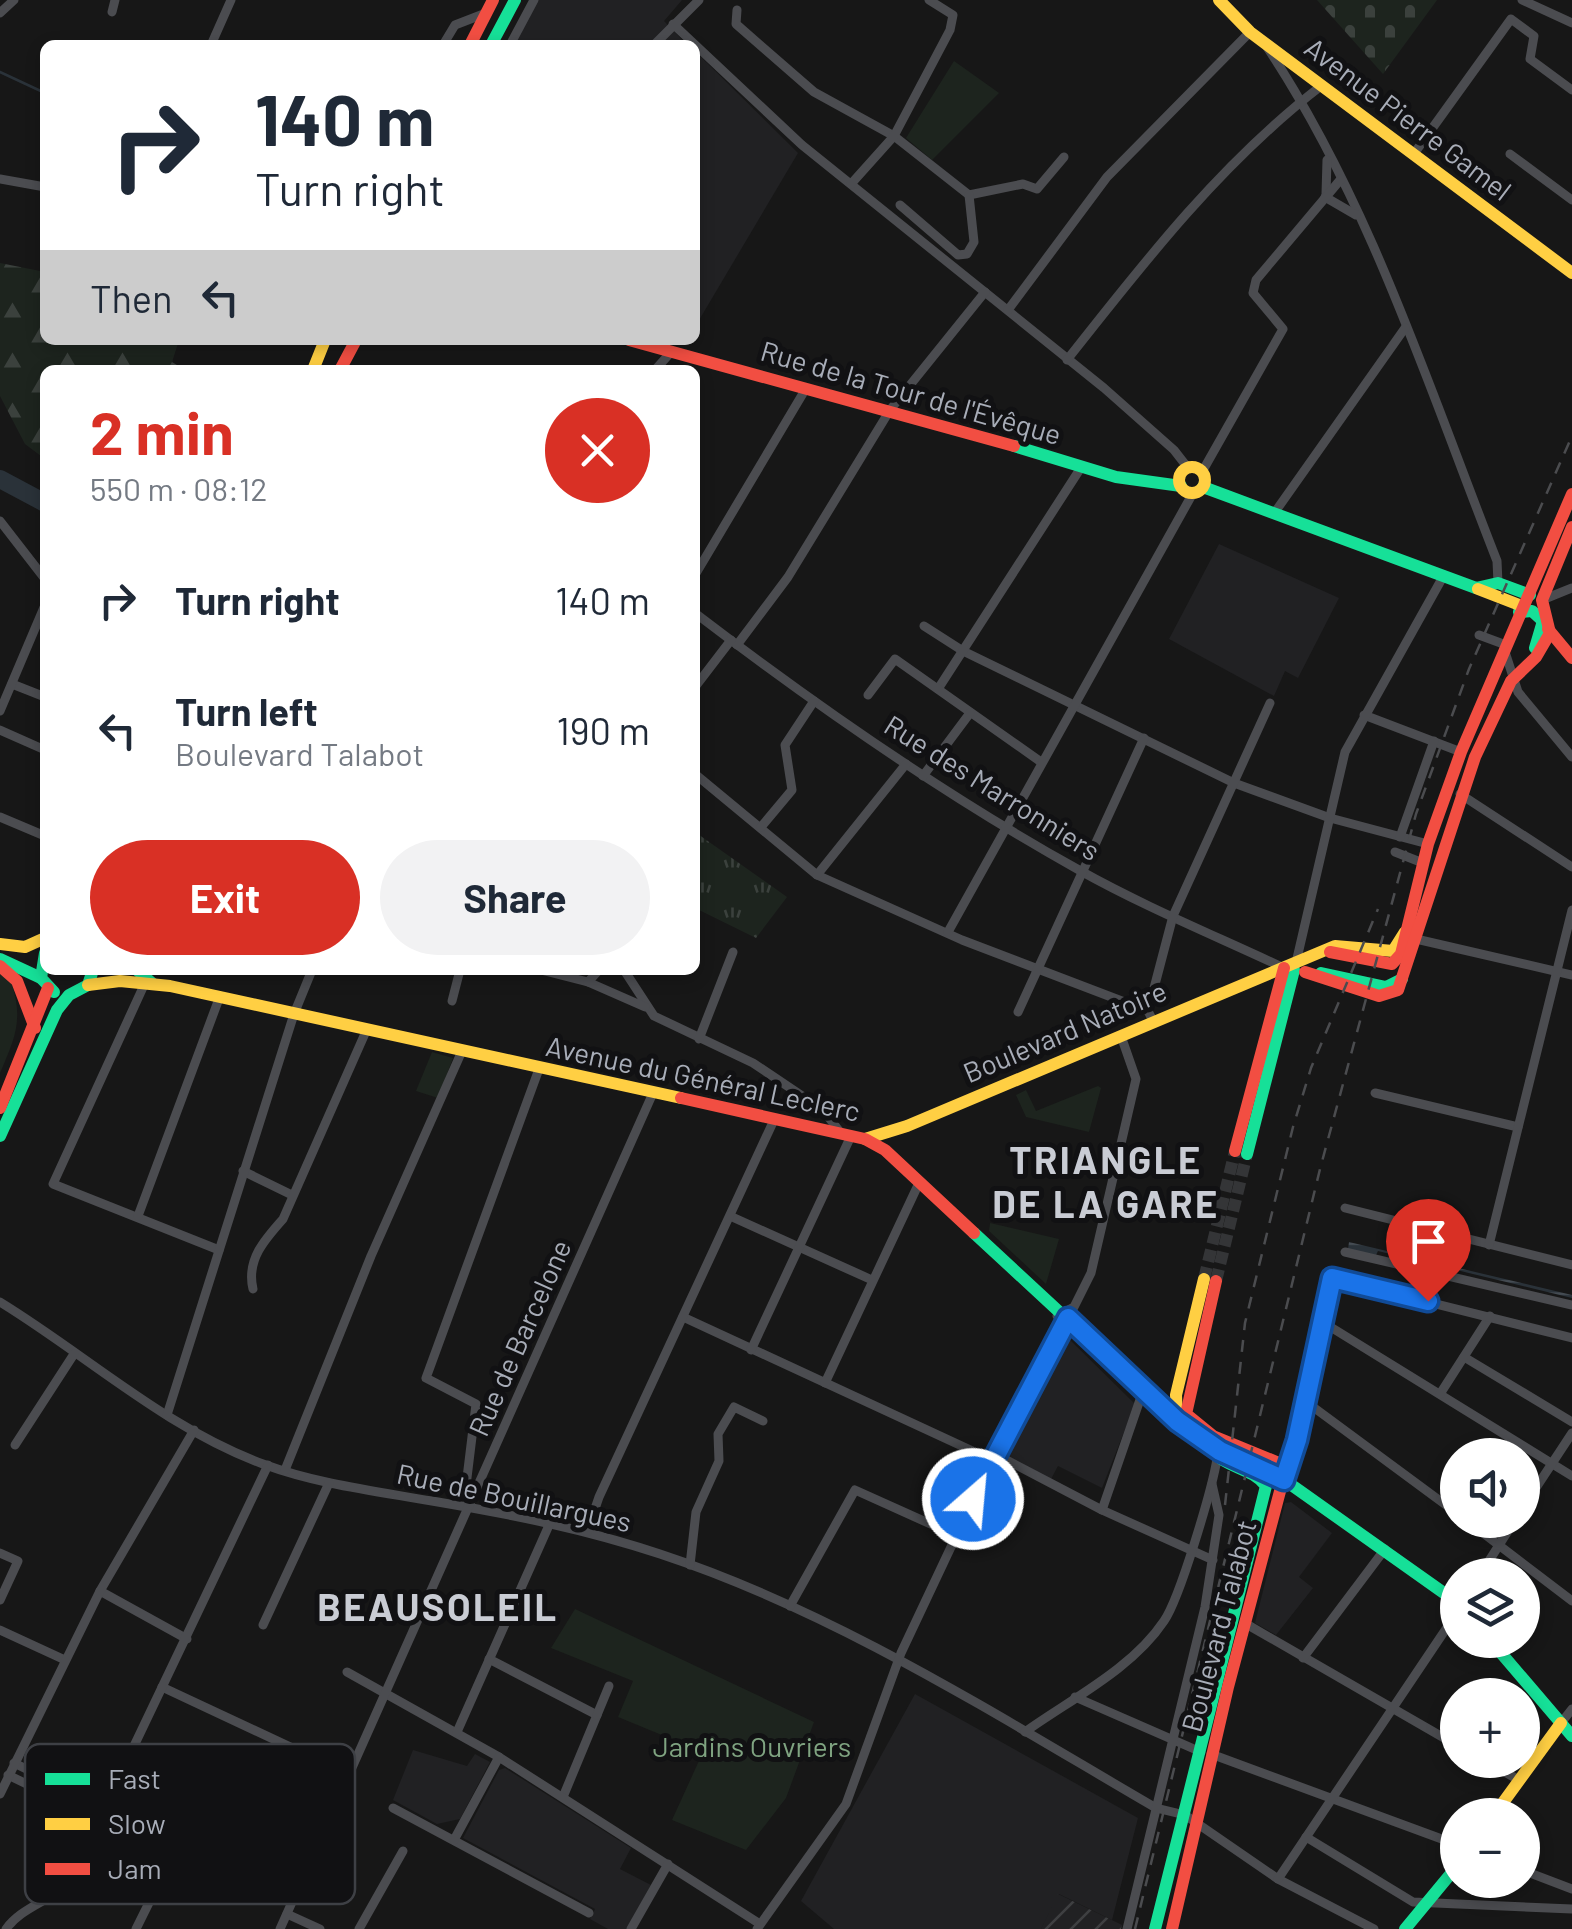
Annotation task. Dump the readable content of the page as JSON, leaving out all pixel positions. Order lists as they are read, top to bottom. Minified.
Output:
{"streets":{"main road":["Avenue Pierre Gamel","Rue de la Tour de l'Évêque","Boulevard Natoire","Avenue du Général Leclerc","Boulevard Talabot"],"street":["Rue des Marronniers","Rue de Barcelone","Rue de Bouillargues"]},"crossings":[["Rue des Marronniers","Boulevard Natoire"],["Boulevard Natoire","Avenue du Général Leclerc"],["Avenue du Général Leclerc","Rue de Barcelone"],["Avenue du Général Leclerc","Boulevard Talabot"],["Rue de Barcelone","Rue de Bouillargues"],["Rue de Bouillargues","Boulevard Talabot"]],"districts":["TRIANGLE DE LA GARE","BEAUSOLEIL"],"parks":["Jardins Ouvriers"],"legend":["Fast","Slow","Jam"],"page":{"turn":["140 m","Turn right"],"then":"Then","heading":["2 min","550 m · 08:12"],"list":[{"name":"Turn right","value":"140 m"},{"name":"Turn left","note":"Boulevard Talabot","value":"190 m"}],"buttons":["Exit","Share"],"map_buttons":["+","−"]}}
